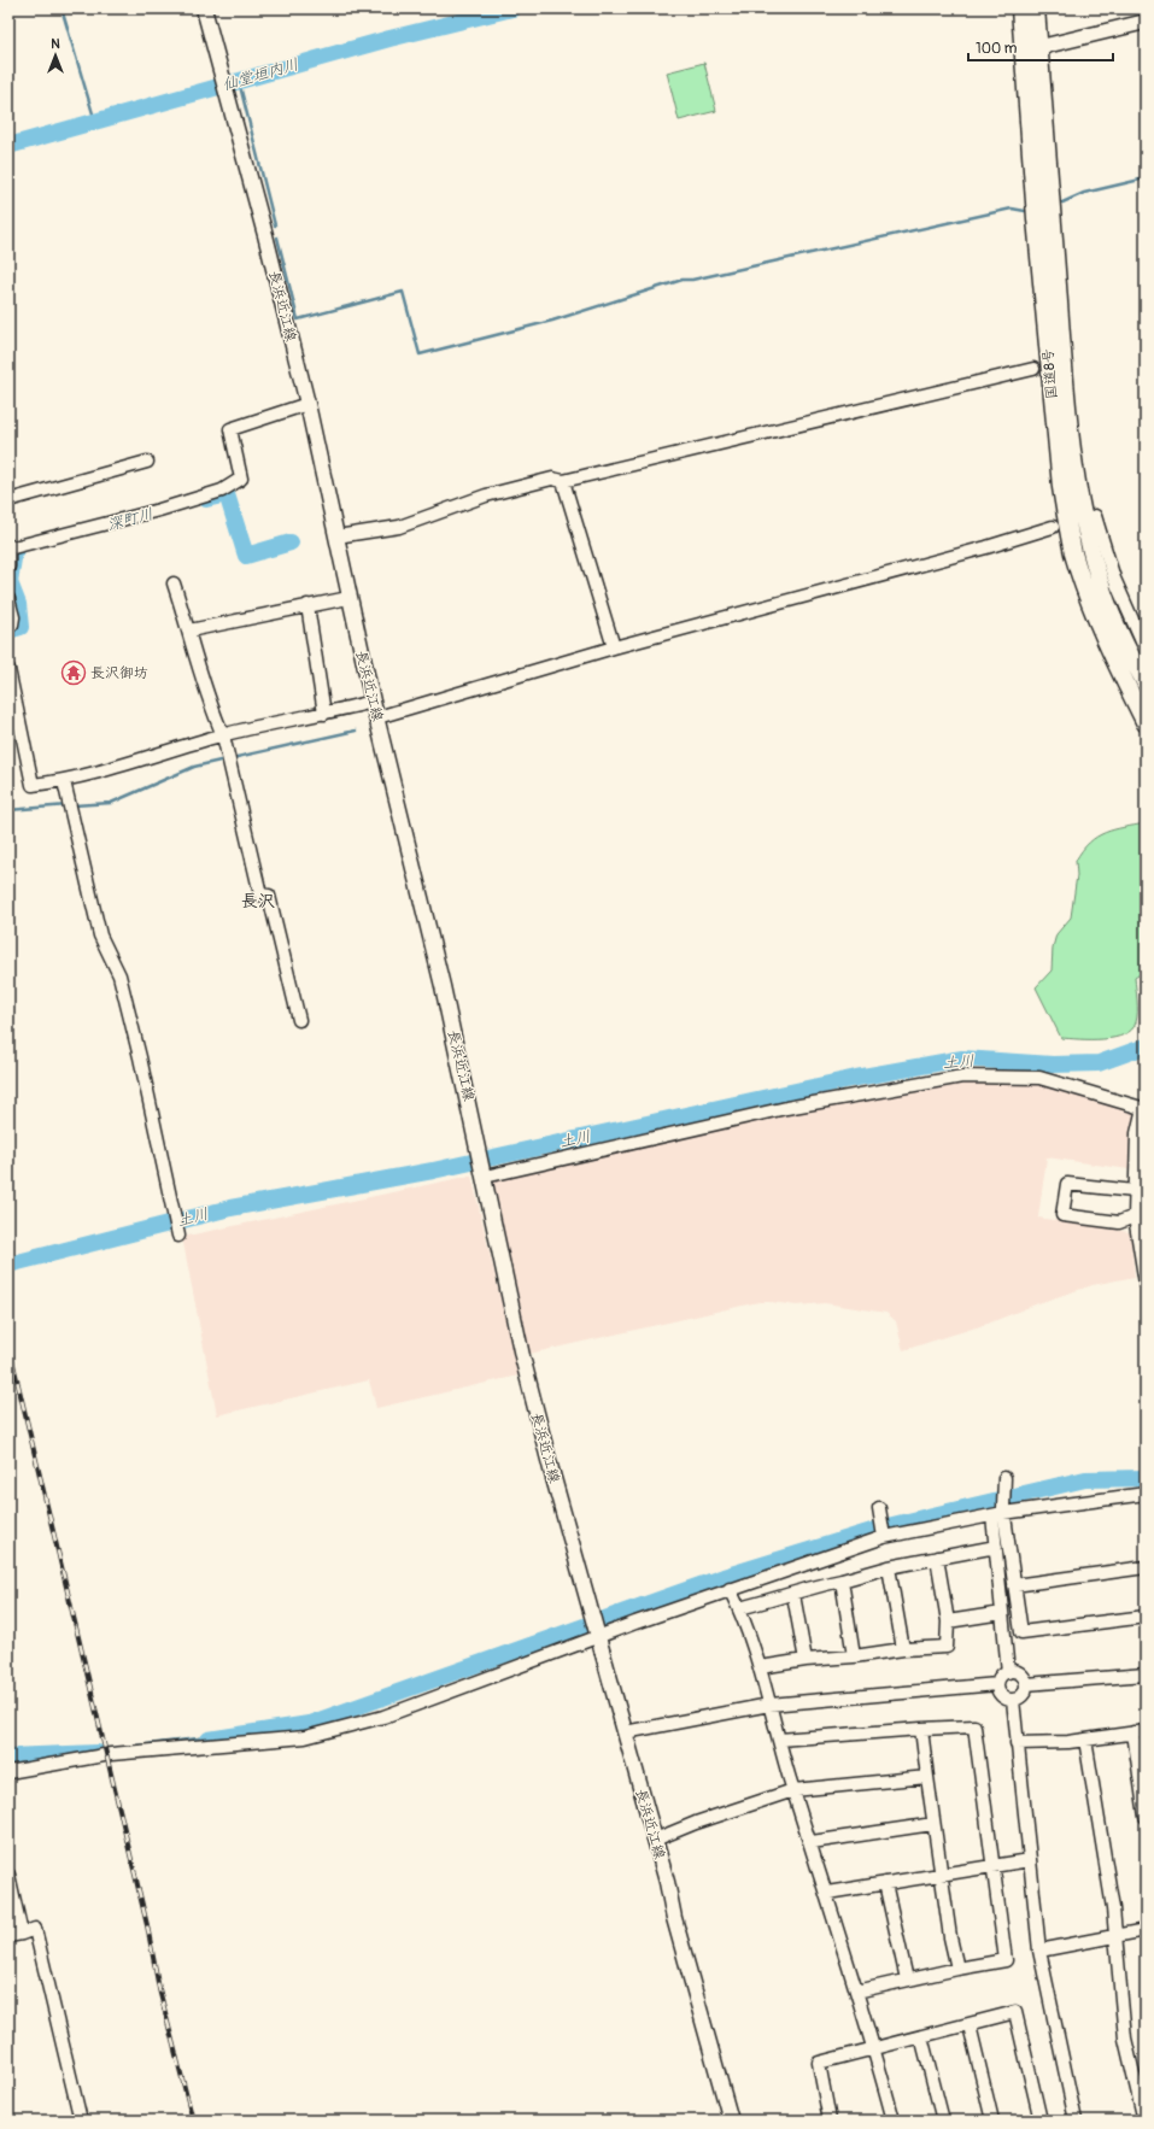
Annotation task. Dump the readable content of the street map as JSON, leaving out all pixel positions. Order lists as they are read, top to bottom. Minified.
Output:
{"streets":{"highway":["国道8号"],"main road":["長浜近江線"]},"districts":["長沢"],"water":["仙堂垣内川","深町川","土川"],"places":{"temple":["長沢御坊"]},"scale_bar":"100 m","north":"top"}
